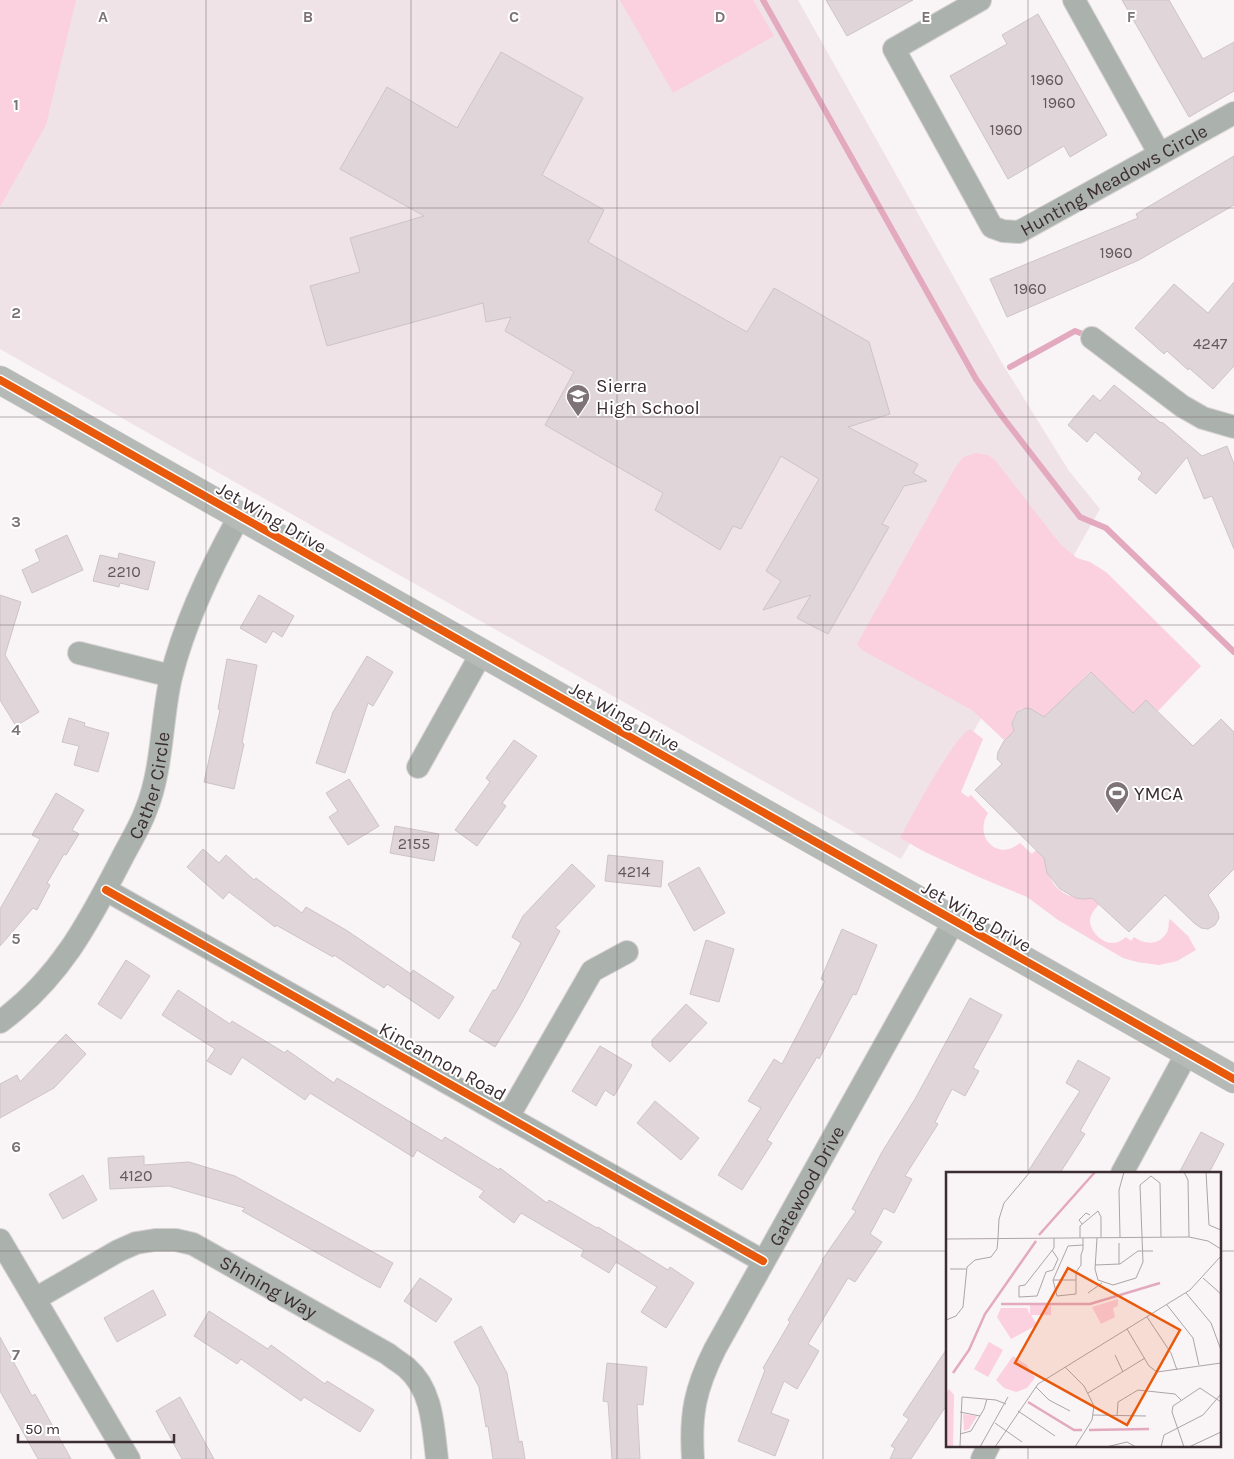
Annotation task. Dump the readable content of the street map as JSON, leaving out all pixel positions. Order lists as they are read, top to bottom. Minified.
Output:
{"streets":{"main road":["Jet Wing Drive"],"street":["Hunting Meadows Circle","Cather Circle","Kincannon Road","Gatewood Drive","Shining Way"]},"crossings":[["Jet Wing Drive","Cather Circle"],["Jet Wing Drive","Gatewood Drive"],["Cather Circle","Kincannon Road"],["Kincannon Road","Gatewood Drive"]],"places":{"school or university":["Sierra High School"],"sports":["YMCA"]},"house_numbers":["1960","1960","1960","1960","1960","4247","2210","2155","4214","4120"],"scale_bar":"50 m","grid":{"columns":["A","B","C","D","E","F"],"rows":["1","2","3","4","5","6","7"]}}
